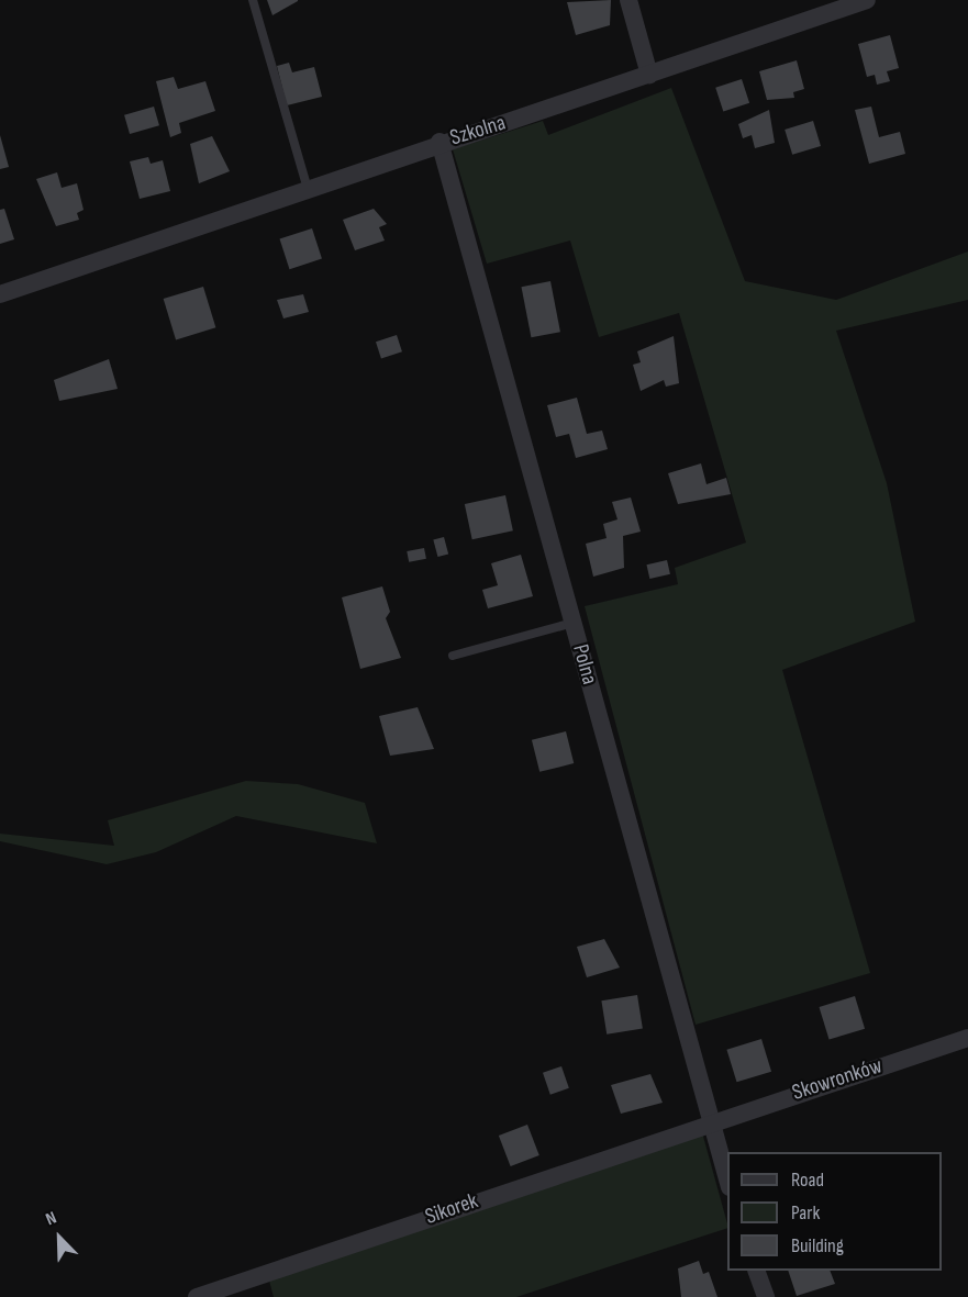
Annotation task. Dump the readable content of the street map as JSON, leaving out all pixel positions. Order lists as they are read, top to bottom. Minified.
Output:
{"streets":{"street":["Szkolna","Polna","Skowronków","Sikorek"]},"crossings":[["Szkolna","Polna"],["Polna","Skowronków"],["Polna","Sikorek"],["Skowronków","Sikorek"]],"legend":["Road","Park","Building"],"north":"top left"}
